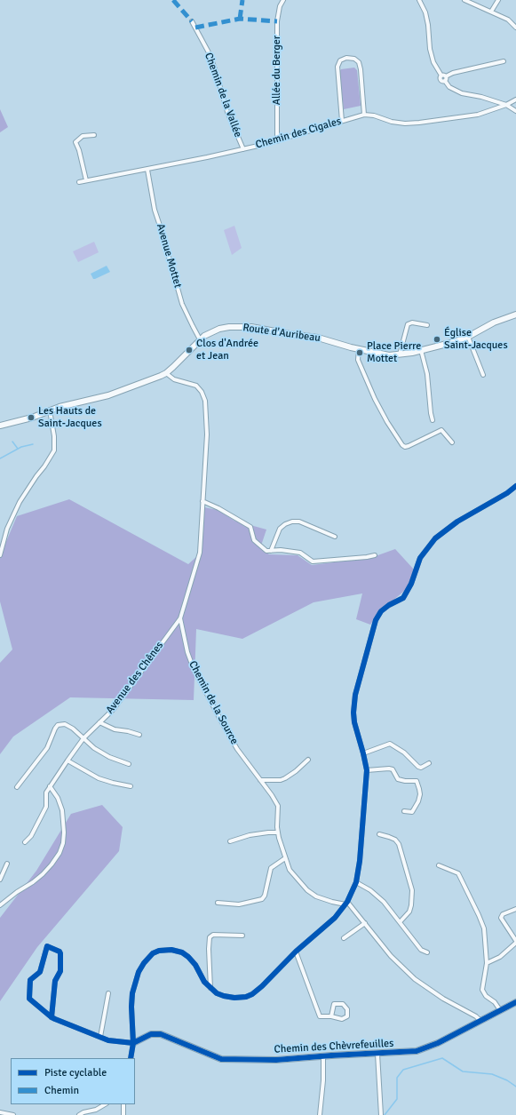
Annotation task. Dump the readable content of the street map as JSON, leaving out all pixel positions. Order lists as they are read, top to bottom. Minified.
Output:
{"streets":{"street":["Allée du Berger","Chemin de la Vallée","Chemin des Cigales","Avenue Mottet","Route d'Auribeau","Avenue des Chênes","Chemin de la Source","Chemin des Chèvrefeuilles"]},"crossings":[["Allée du Berger","Chemin des Cigales"],["Chemin de la Vallée","Chemin des Cigales"],["Chemin des Cigales","Avenue Mottet"],["Avenue Mottet","Route d'Auribeau"],["Route d'Auribeau","Chemin de la Source"],["Avenue des Chênes","Chemin de la Source"]],"places":["Église Saint-Jacques","Clos d'Andrée et Jean","Place Pierre Mottet","Les Hauts de Saint-Jacques"],"legend":["Piste cyclable","Chemin"]}
